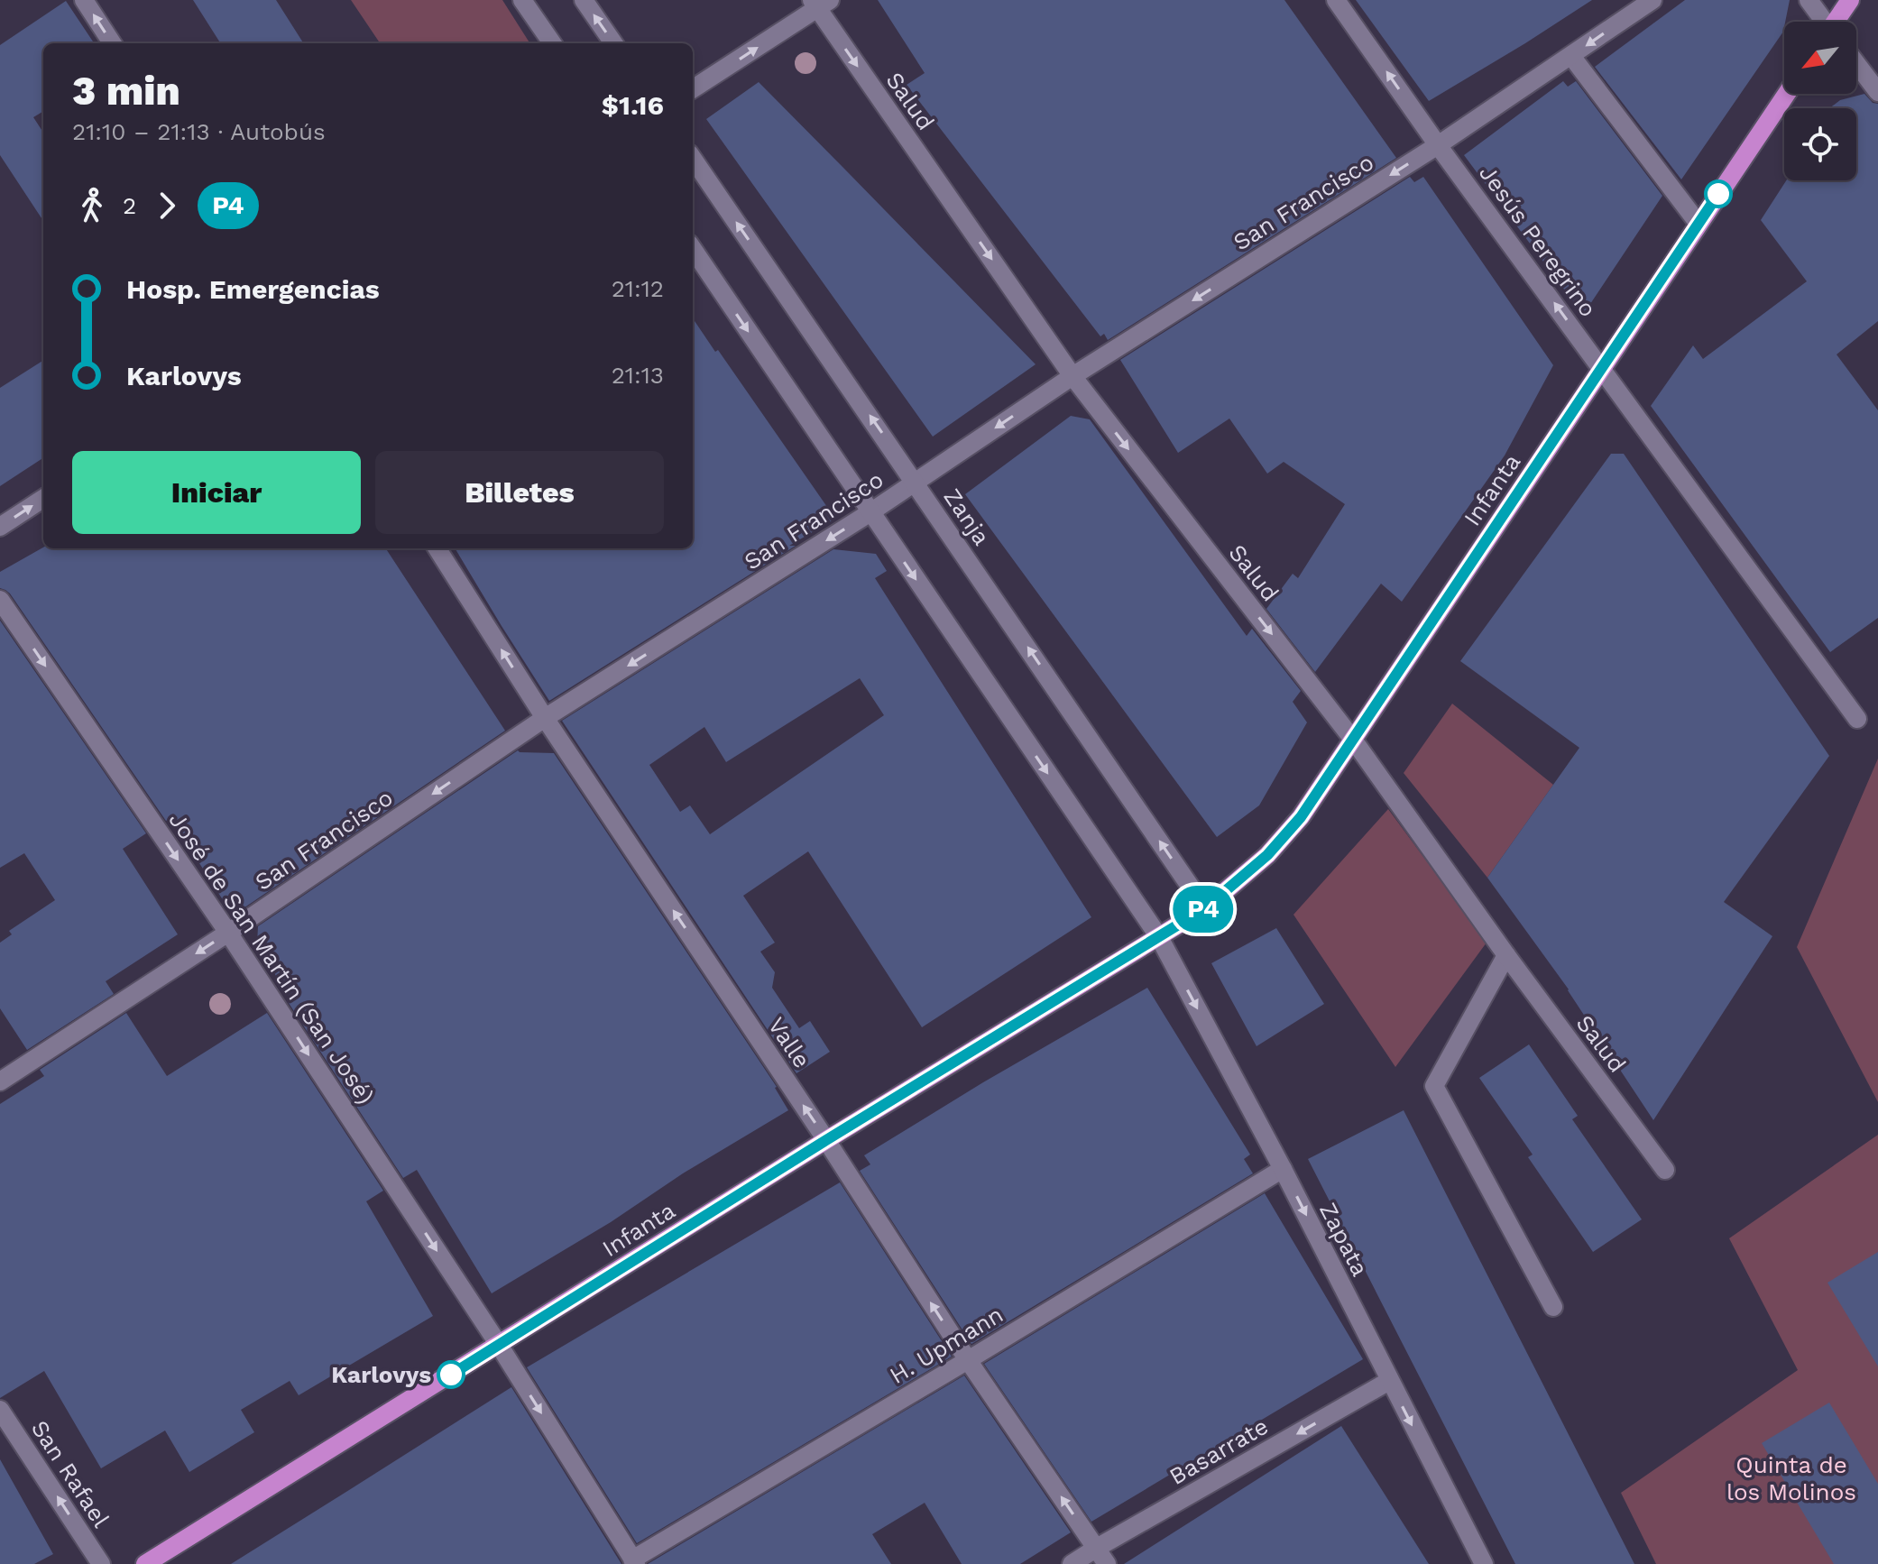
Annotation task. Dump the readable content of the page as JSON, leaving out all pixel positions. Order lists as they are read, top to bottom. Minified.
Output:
{"streets":{"main road":["Infanta"],"street":["Salud","San Francisco","Jesús Peregrino","Zanja","José de San Martín (San José)","Valle","Zapata","H. Upmann","Basarrate","San Rafael"]},"crossings":[["Salud","San Francisco"],["Salud","Infanta"],["San Francisco","Jesús Peregrino"],["San Francisco","Zanja"],["San Francisco","José de San Martín (San José)"],["San Francisco","Valle"],["Jesús Peregrino","Infanta"],["Infanta","Zanja"],["Infanta","José de San Martín (San José)"],["Infanta","Valle"],["Infanta","Zapata"],["José de San Martín (San José)","H. Upmann"],["Valle","H. Upmann"],["Valle","Basarrate"],["Zapata","H. Upmann"],["Zapata","Basarrate"]],"one_way":["Salud","San Francisco","José de San Martín (San José)","Valle","Zapata","Basarrate","San Rafael"],"parks":["Quinta de los Molinos"],"places":["Karlovys"],"lines":["bus line P4"],"north":"bottom left","page":{"on_map":"P4","heading":["3 min","21:10 – 21:13 · Autobús","$1.16"],"legs":["2","P4"],"list":[{"name":"Hosp. Emergencias","value":"21:12"},{"name":"Karlovys","value":"21:13"}],"buttons":["Iniciar","Billetes"]}}
